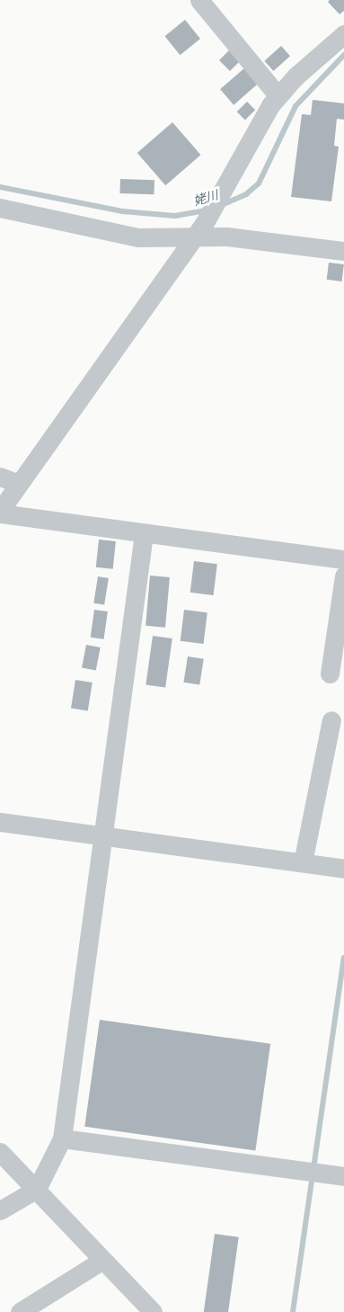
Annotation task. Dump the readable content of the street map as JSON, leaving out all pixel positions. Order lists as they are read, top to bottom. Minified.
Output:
{"water":["姥川"]}
